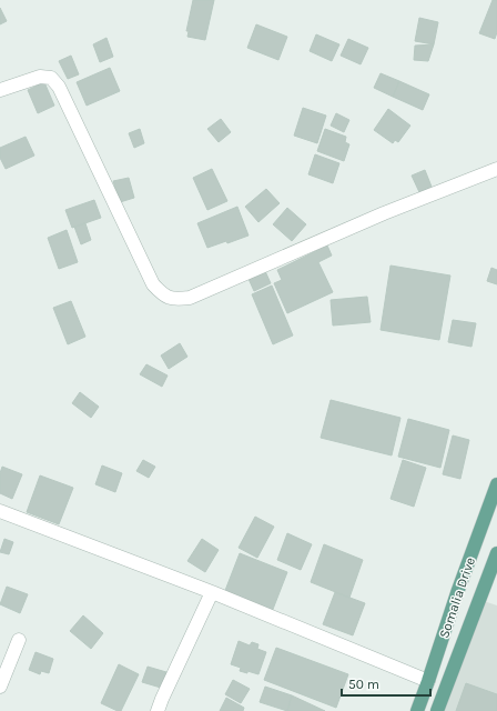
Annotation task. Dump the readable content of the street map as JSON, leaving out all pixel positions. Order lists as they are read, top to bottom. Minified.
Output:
{"streets":{"main road":["Somalia Drive"]},"scale_bar":"50 m"}
